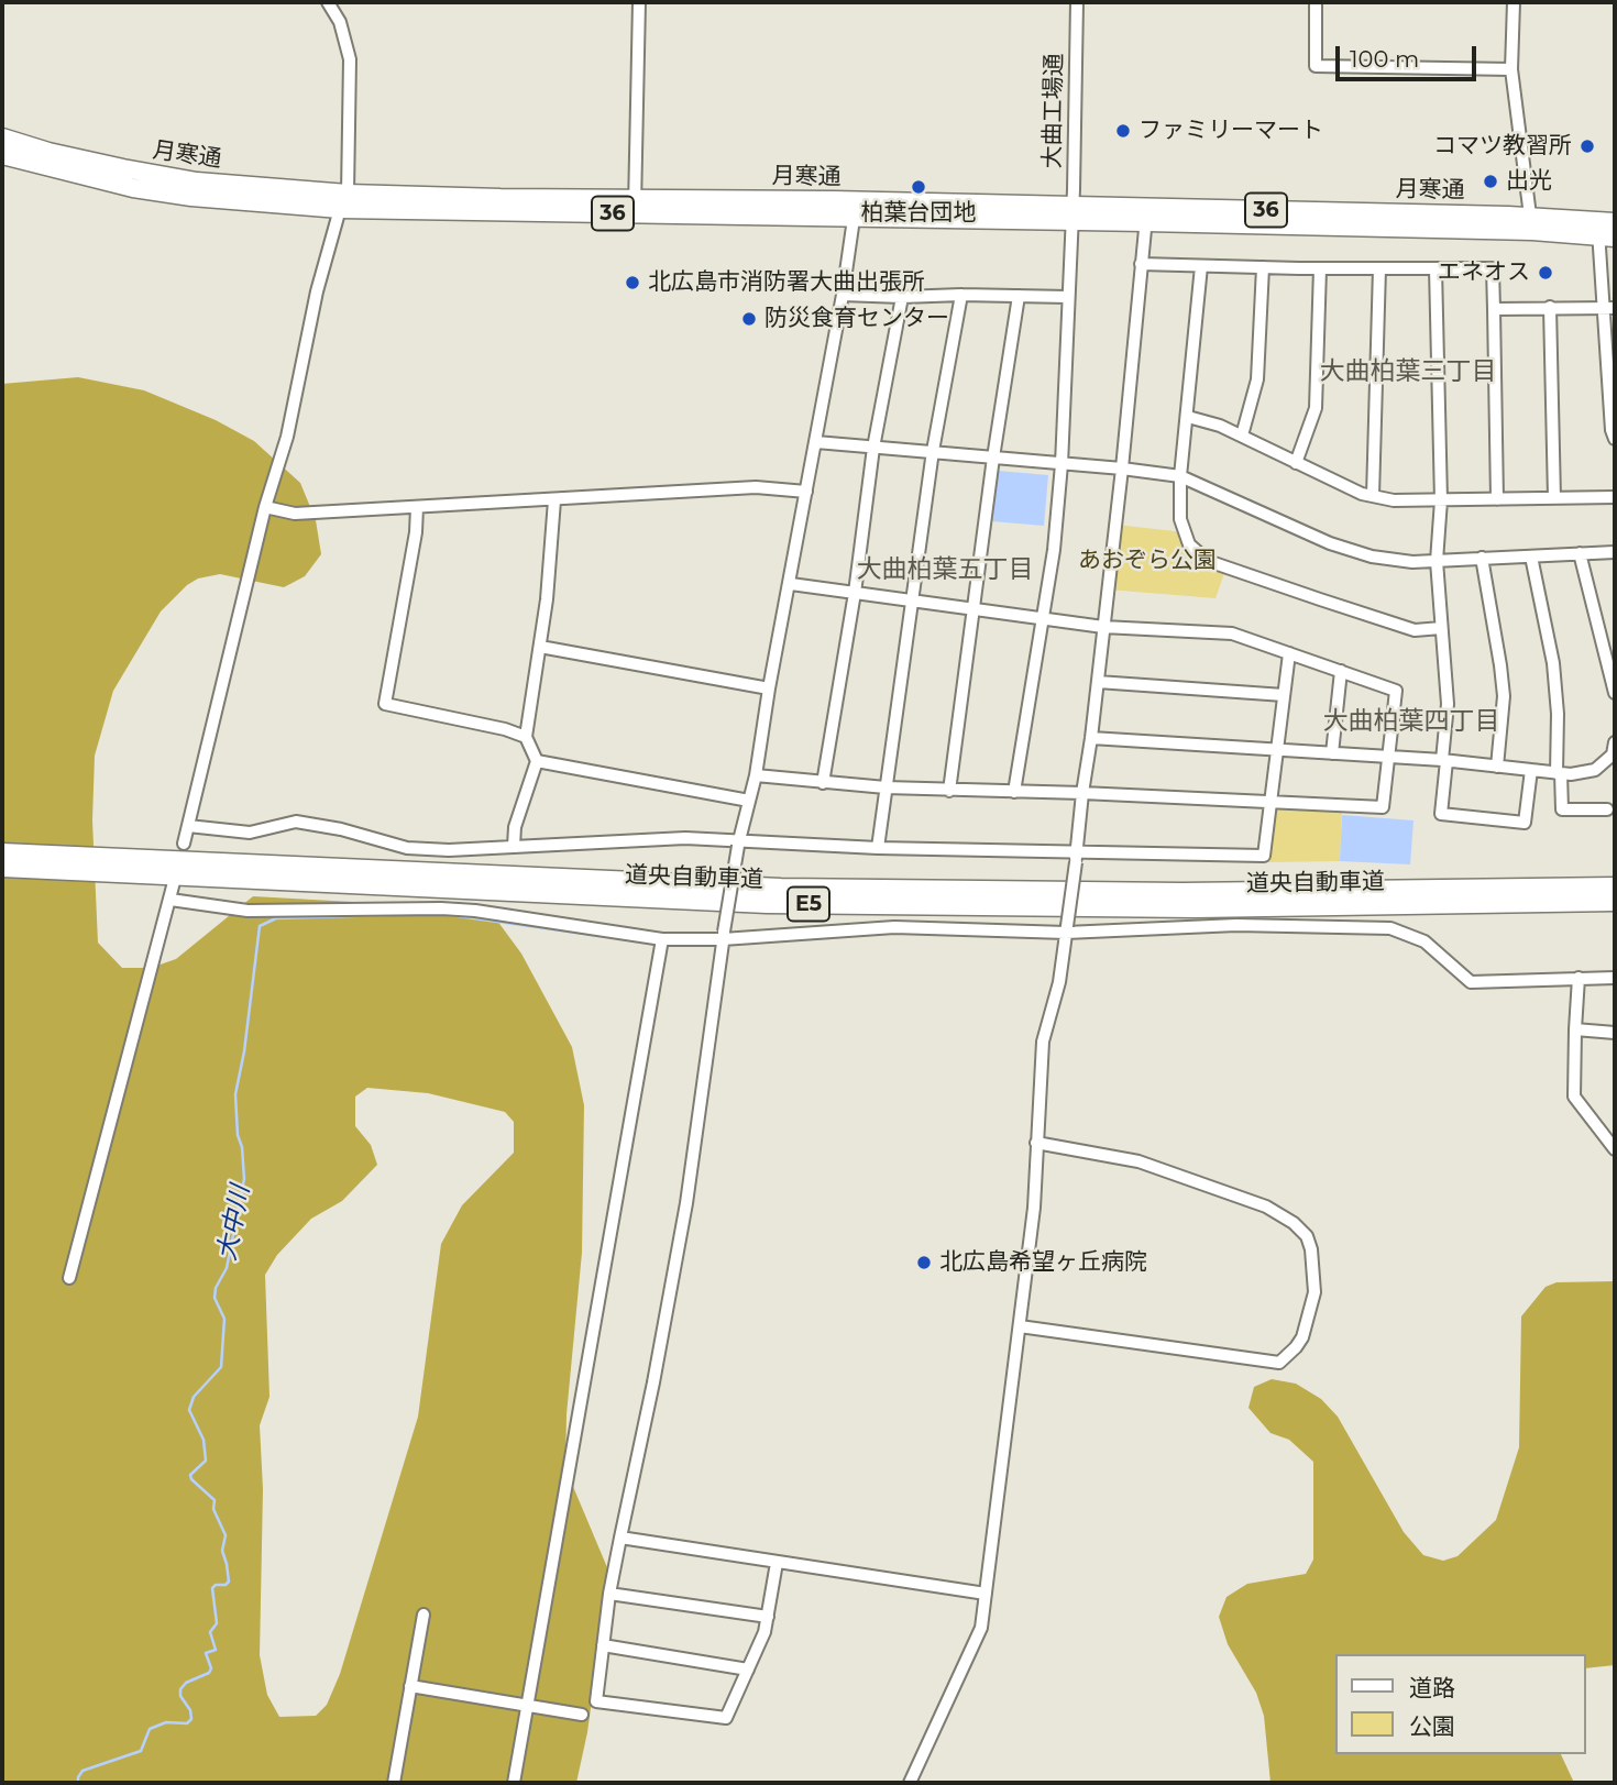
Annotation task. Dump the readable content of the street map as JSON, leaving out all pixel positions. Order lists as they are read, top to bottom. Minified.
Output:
{"streets":{"highway":["月寒通","36","道央自動車道","E5"],"street":["大曲工場通"]},"crossings":[["大曲工場通","月寒通"]],"districts":["大曲柏葉三丁目","大曲柏葉五丁目","大曲柏葉四丁目"],"water":["大中川"],"parks":["あおぞら公園"],"places":["ファミリーマート","コマツ教習所","出光","柏葉台団地","エネオス","北広島市消防署大曲出張所","防災食育センター","北広島希望ヶ丘病院"],"legend":["道路","公園"],"scale_bar":"100 m"}
